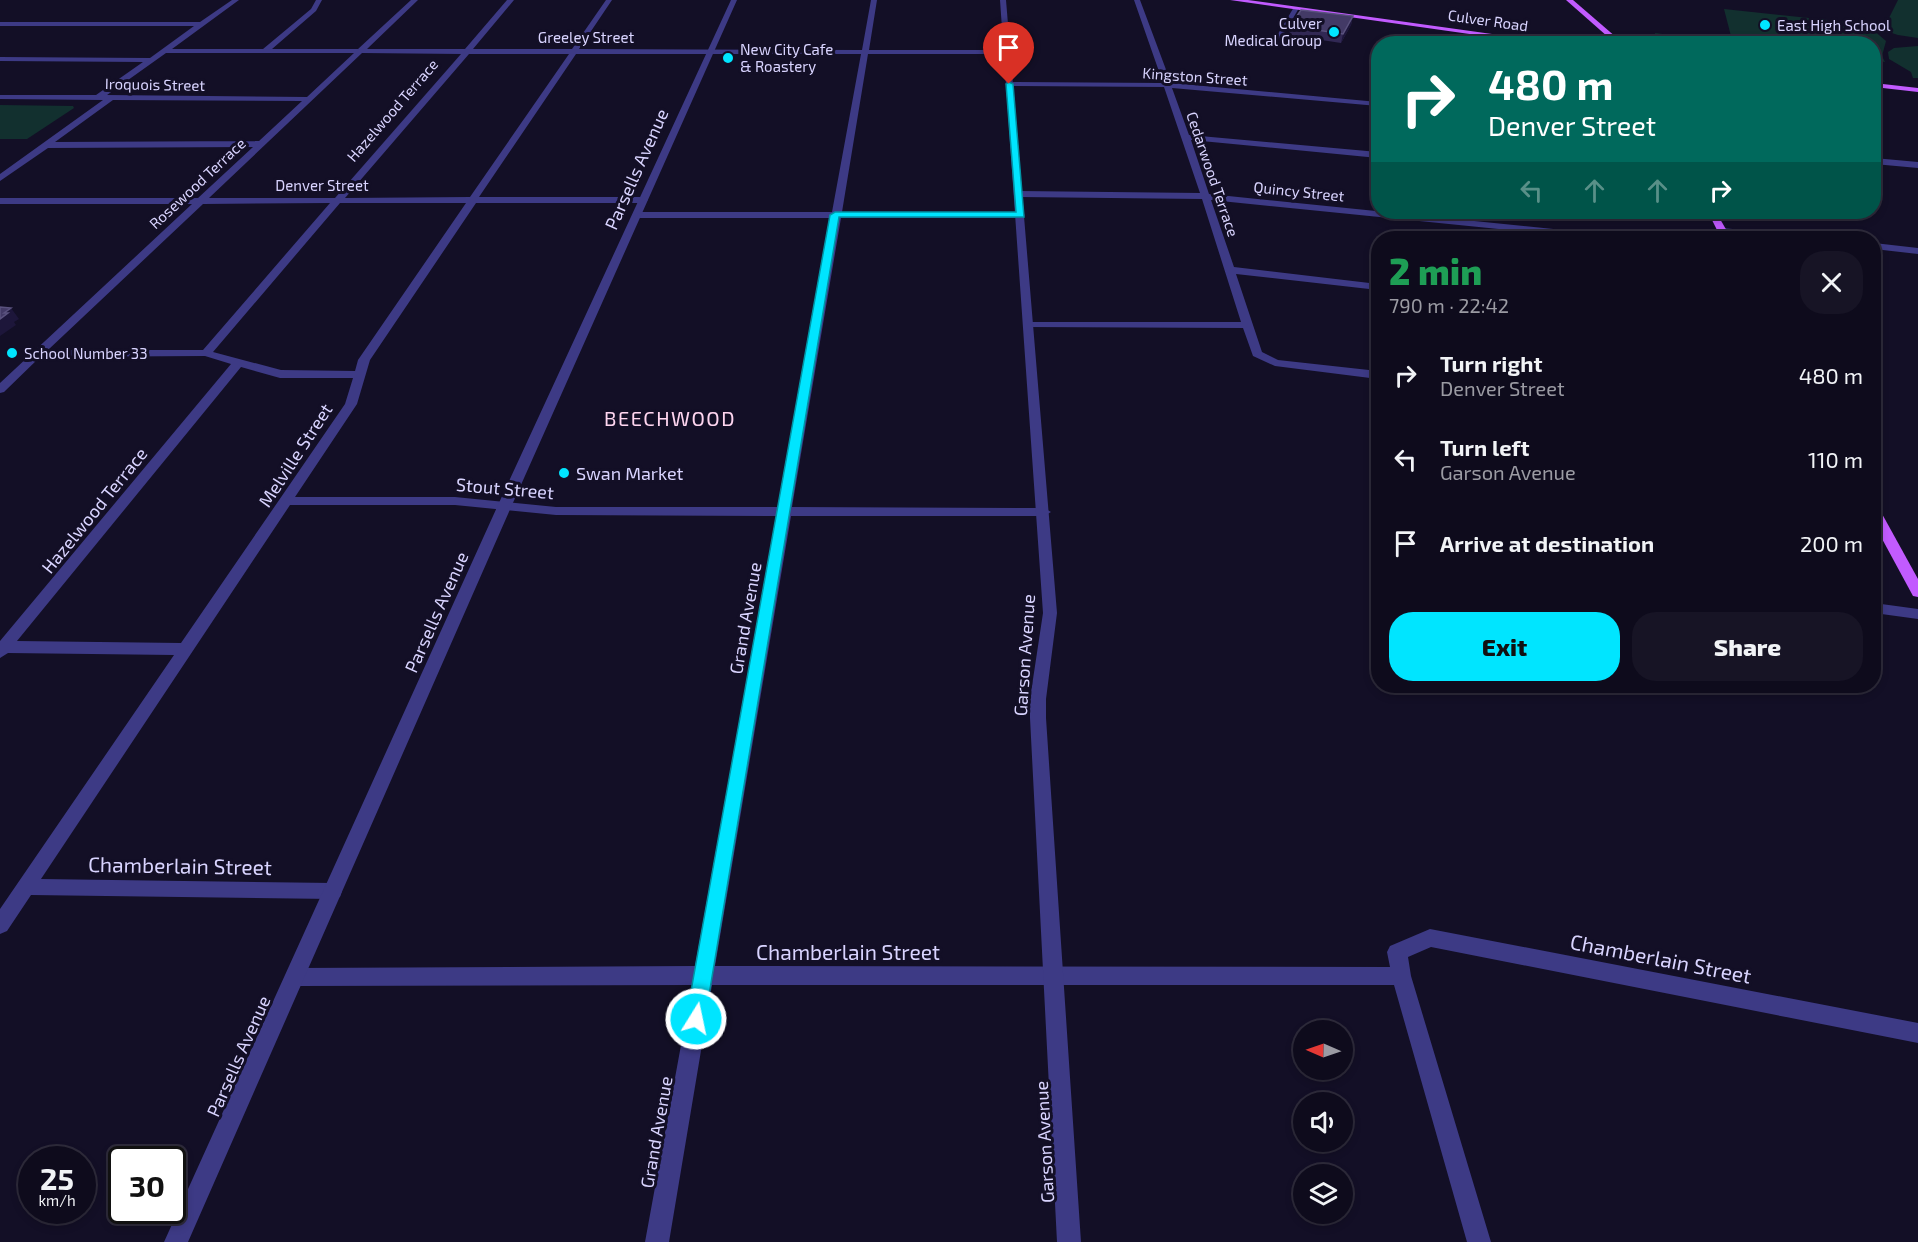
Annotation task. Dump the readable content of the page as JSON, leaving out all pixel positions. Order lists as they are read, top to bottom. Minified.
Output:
{"streets":{"main road":["Culver Road"],"street":["Greeley Street","Kingston Street","Iroquois Street","Hazelwood Terrace","Parsells Avenue","Cedarwood Terrace","Rosewood Terrace","Denver Street","Quincy Street","Melville Street","Stout Street","Grand Avenue","Garson Avenue","Chamberlain Street"]},"crossings":[["Greeley Street","Hazelwood Terrace"],["Greeley Street","Parsells Avenue"],["Greeley Street","Rosewood Terrace"],["Greeley Street","Melville Street"],["Greeley Street","Grand Avenue"],["Greeley Street","Garson Avenue"],["Kingston Street","Cedarwood Terrace"],["Kingston Street","Garson Avenue"],["Iroquois Street","Rosewood Terrace"],["Hazelwood Terrace","Denver Street"],["Parsells Avenue","Denver Street"],["Parsells Avenue","Stout Street"],["Parsells Avenue","Chamberlain Street"],["Cedarwood Terrace","Quincy Street"],["Rosewood Terrace","Denver Street"],["Denver Street","Melville Street"],["Denver Street","Grand Avenue"],["Denver Street","Garson Avenue"],["Quincy Street","Garson Avenue"],["Melville Street","Stout Street"],["Melville Street","Chamberlain Street"],["Stout Street","Grand Avenue"],["Stout Street","Garson Avenue"],["Grand Avenue","Chamberlain Street"],["Garson Avenue","Chamberlain Street"]],"districts":["BEECHWOOD"],"places":["East High School","Culver Medical Group","New City Cafe & Roastery","School Number 33","Swan Market"],"north":"left","page":{"turn":["480 m","Denver Street"],"heading":["2 min","790 m · 22:42"],"list":[{"name":"Turn right","note":"Denver Street","value":"480 m"},{"name":"Turn left","note":"Garson Avenue","value":"110 m"},{"name":"Arrive at destination","value":"200 m"}],"buttons":["Exit","Share"],"speed":"25 km/h","limit":"30"}}
